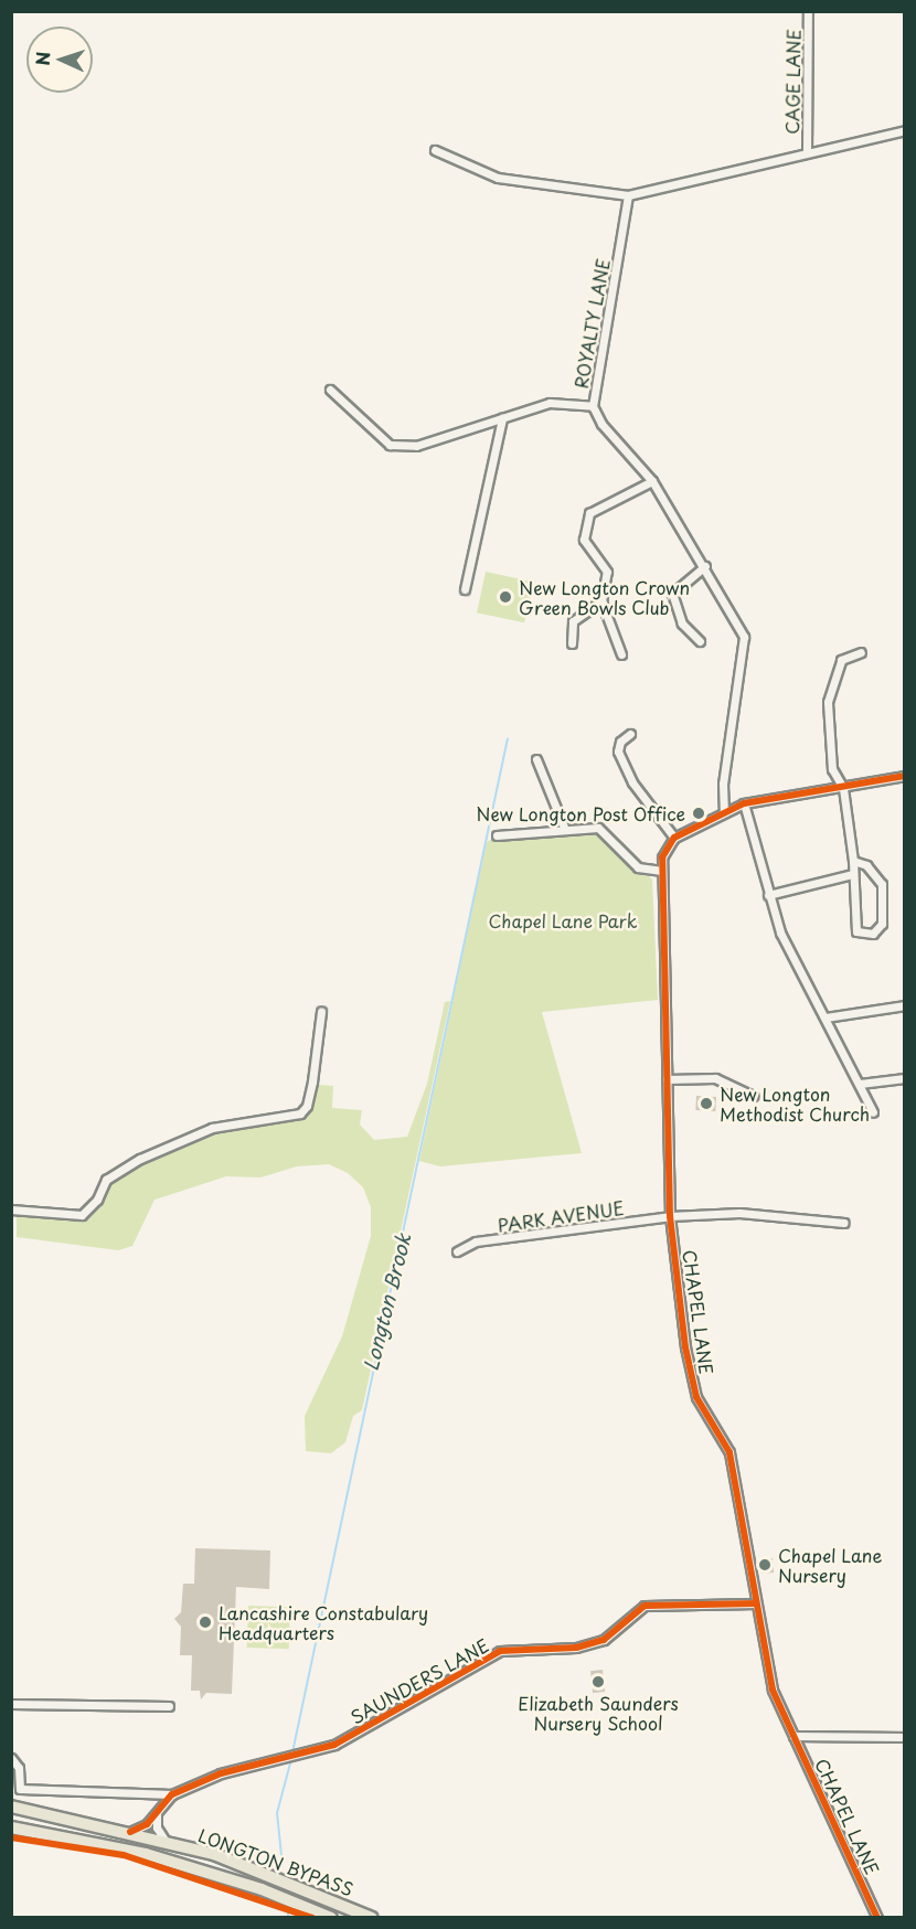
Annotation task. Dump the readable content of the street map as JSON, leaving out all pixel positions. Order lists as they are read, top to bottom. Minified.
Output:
{"streets":{"highway":["LONGTON BYPASS"],"street":["CAGE LANE","ROYALTY LANE","PARK AVENUE","CHAPEL LANE","SAUNDERS LANE"]},"crossings":[["PARK AVENUE","CHAPEL LANE"],["CHAPEL LANE","SAUNDERS LANE"],["SAUNDERS LANE","LONGTON BYPASS"]],"water":["Longton Brook"],"parks":["Chapel Lane Park"],"places":["New Longton Crown Green Bowls Club","New Longton Post Office","New Longton Methodist Church","Chapel Lane Nursery","Lancashire Constabulary Headquarters","Elizabeth Saunders Nursery School"],"north":"left"}
